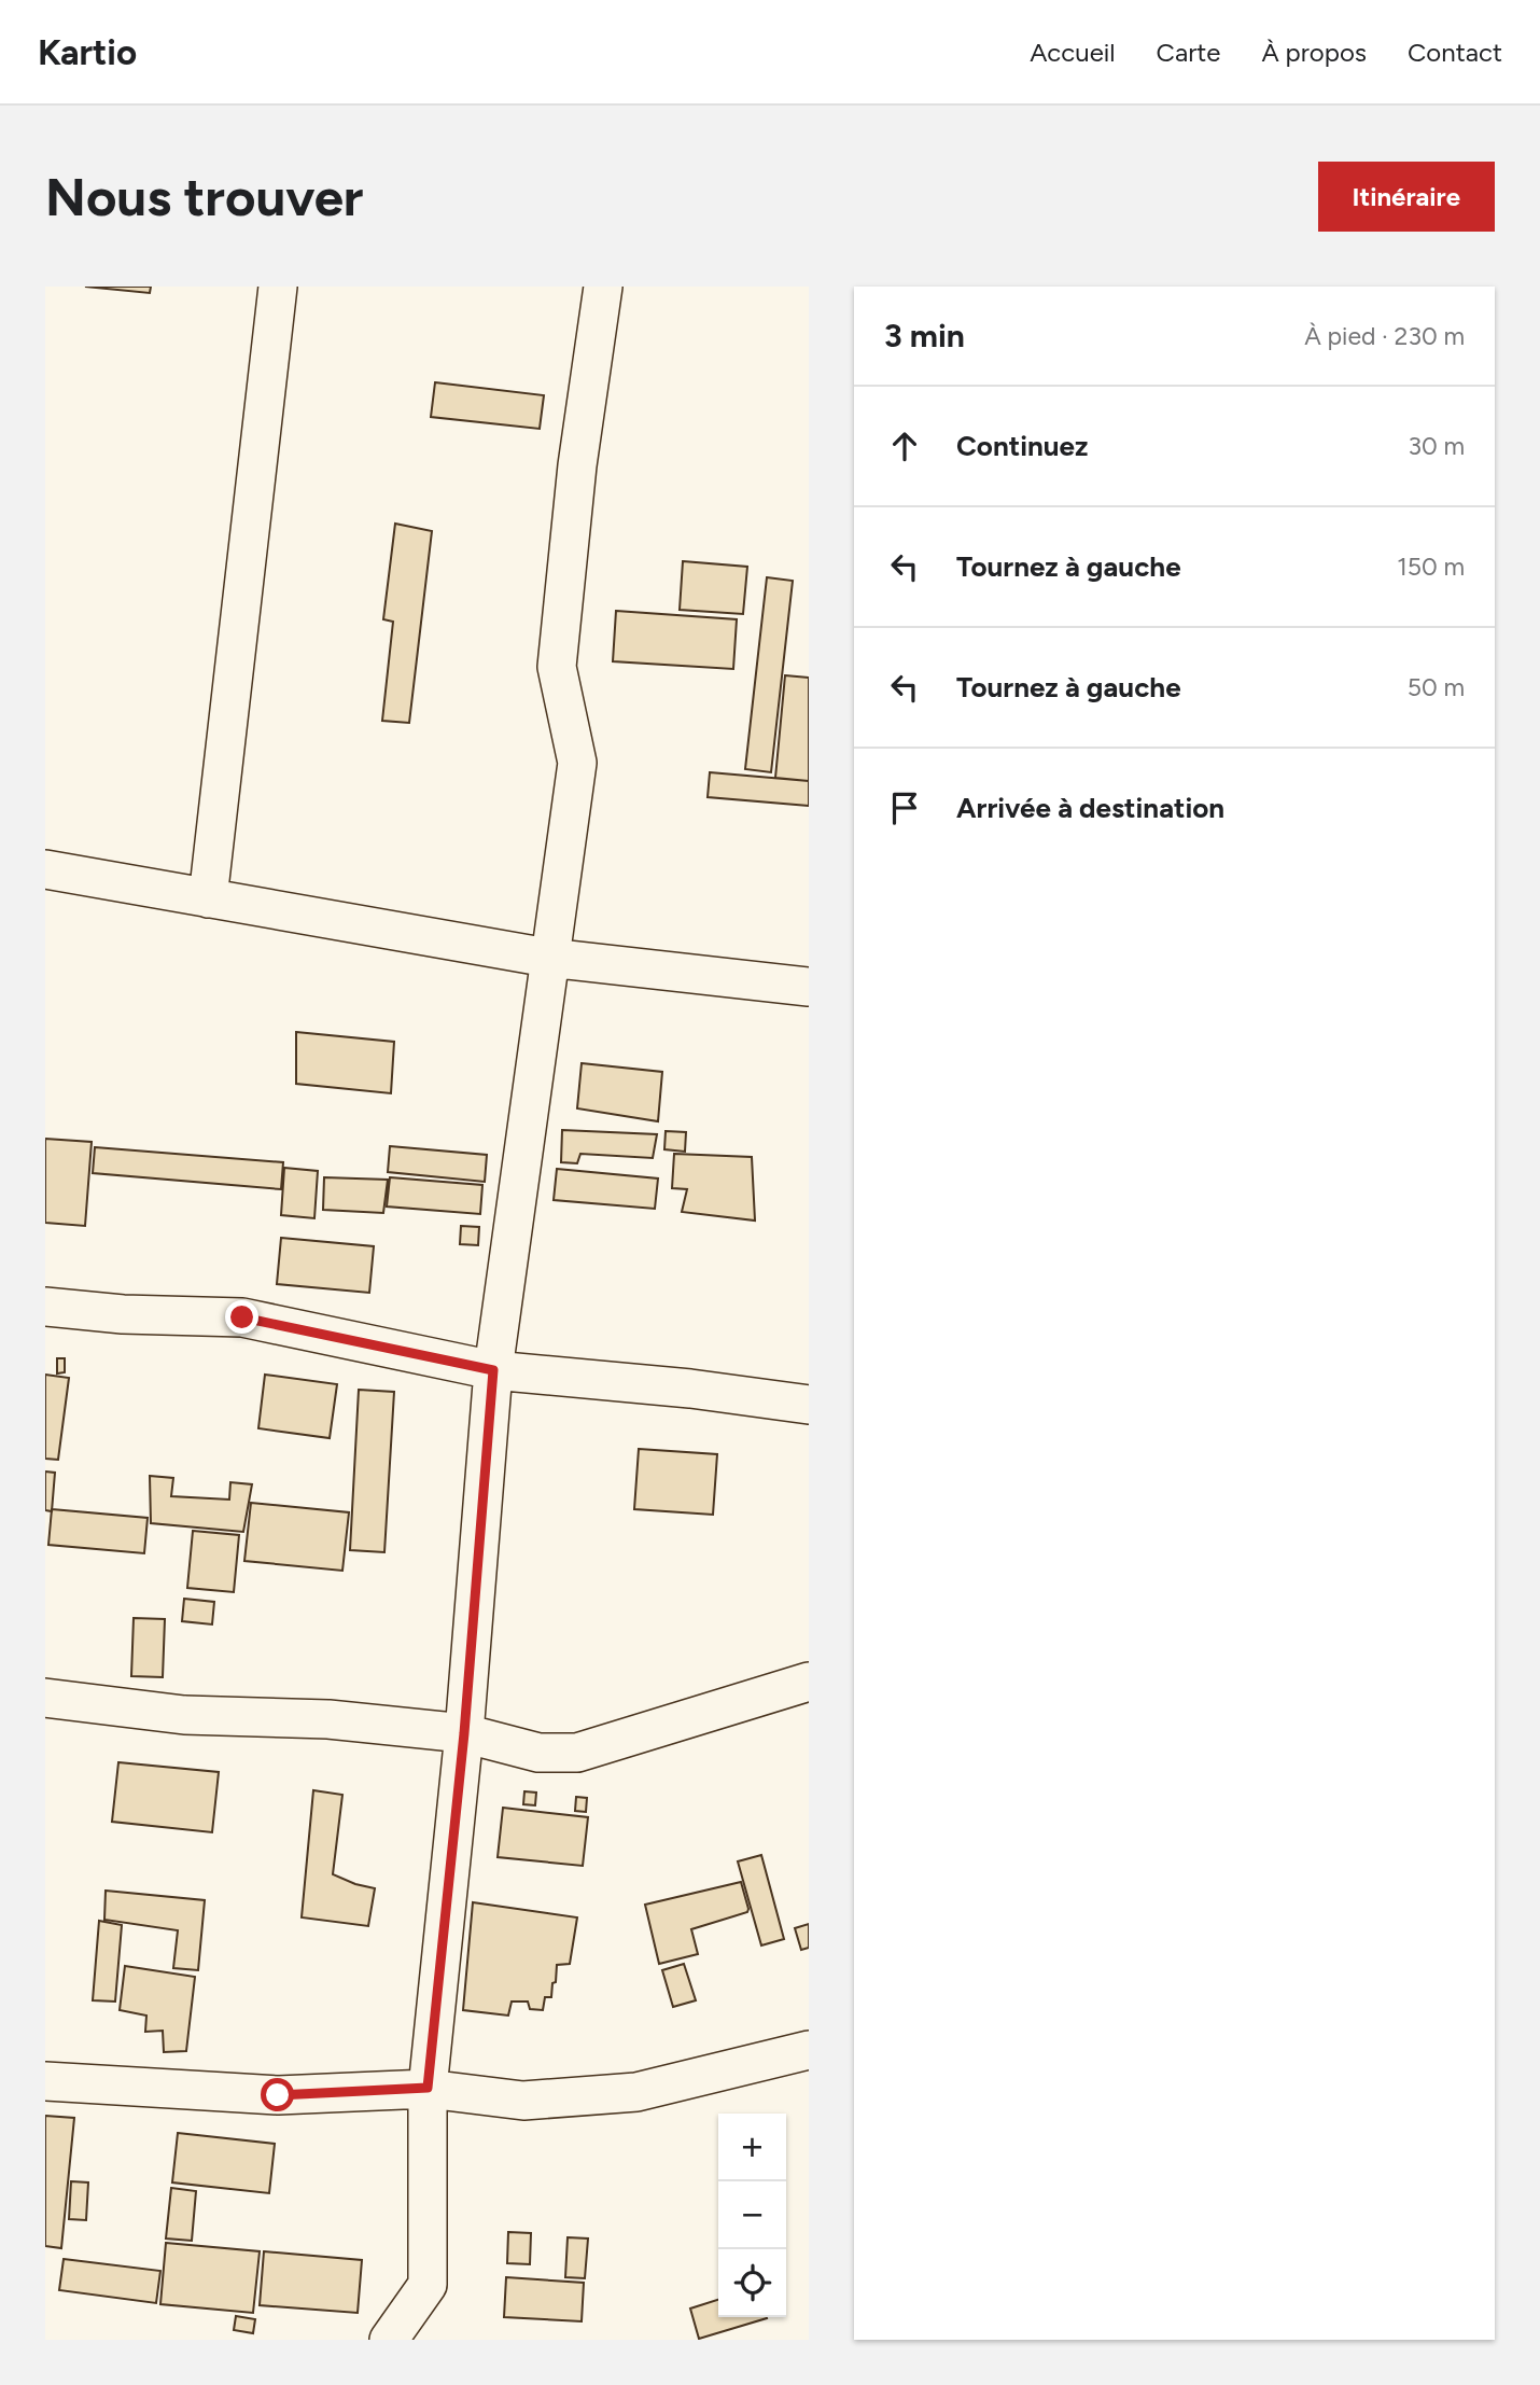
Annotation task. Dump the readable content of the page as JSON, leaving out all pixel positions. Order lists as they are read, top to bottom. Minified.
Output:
{"page":{"header":"Kartio","nav":["Accueil","Carte","À propos","Contact"],"buttons":"Itinéraire","title":"Nous trouver","heading":["3 min","À pied · 230 m"],"list":[["Continuez","30 m"],["Tournez à gauche","150 m"],["Tournez à gauche","50 m"],"Arrivée à destination"],"map_buttons":["+","−"]}}
